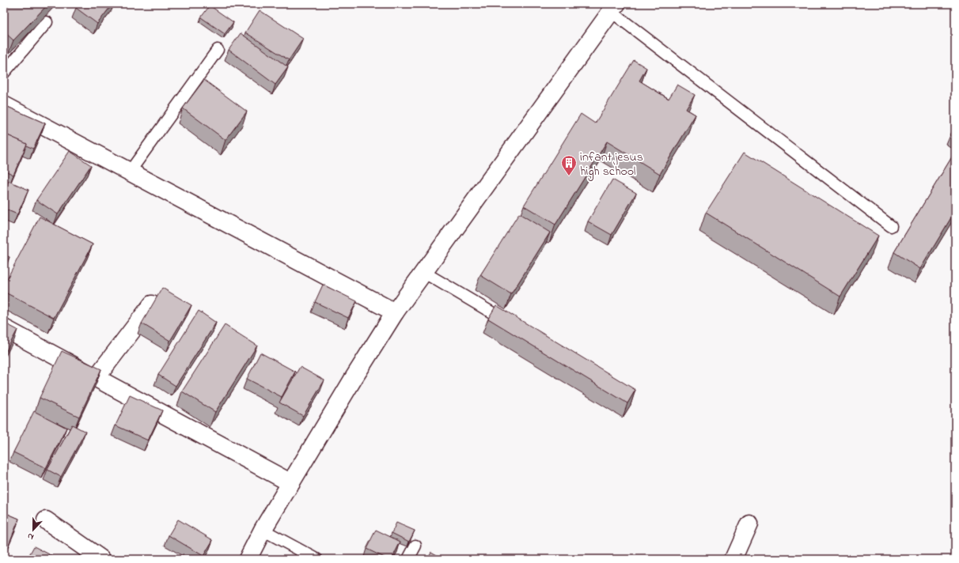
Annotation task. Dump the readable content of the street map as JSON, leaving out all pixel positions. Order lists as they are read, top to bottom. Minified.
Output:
{"places":{"building":["infant jesus high school"]},"north":"bottom"}
